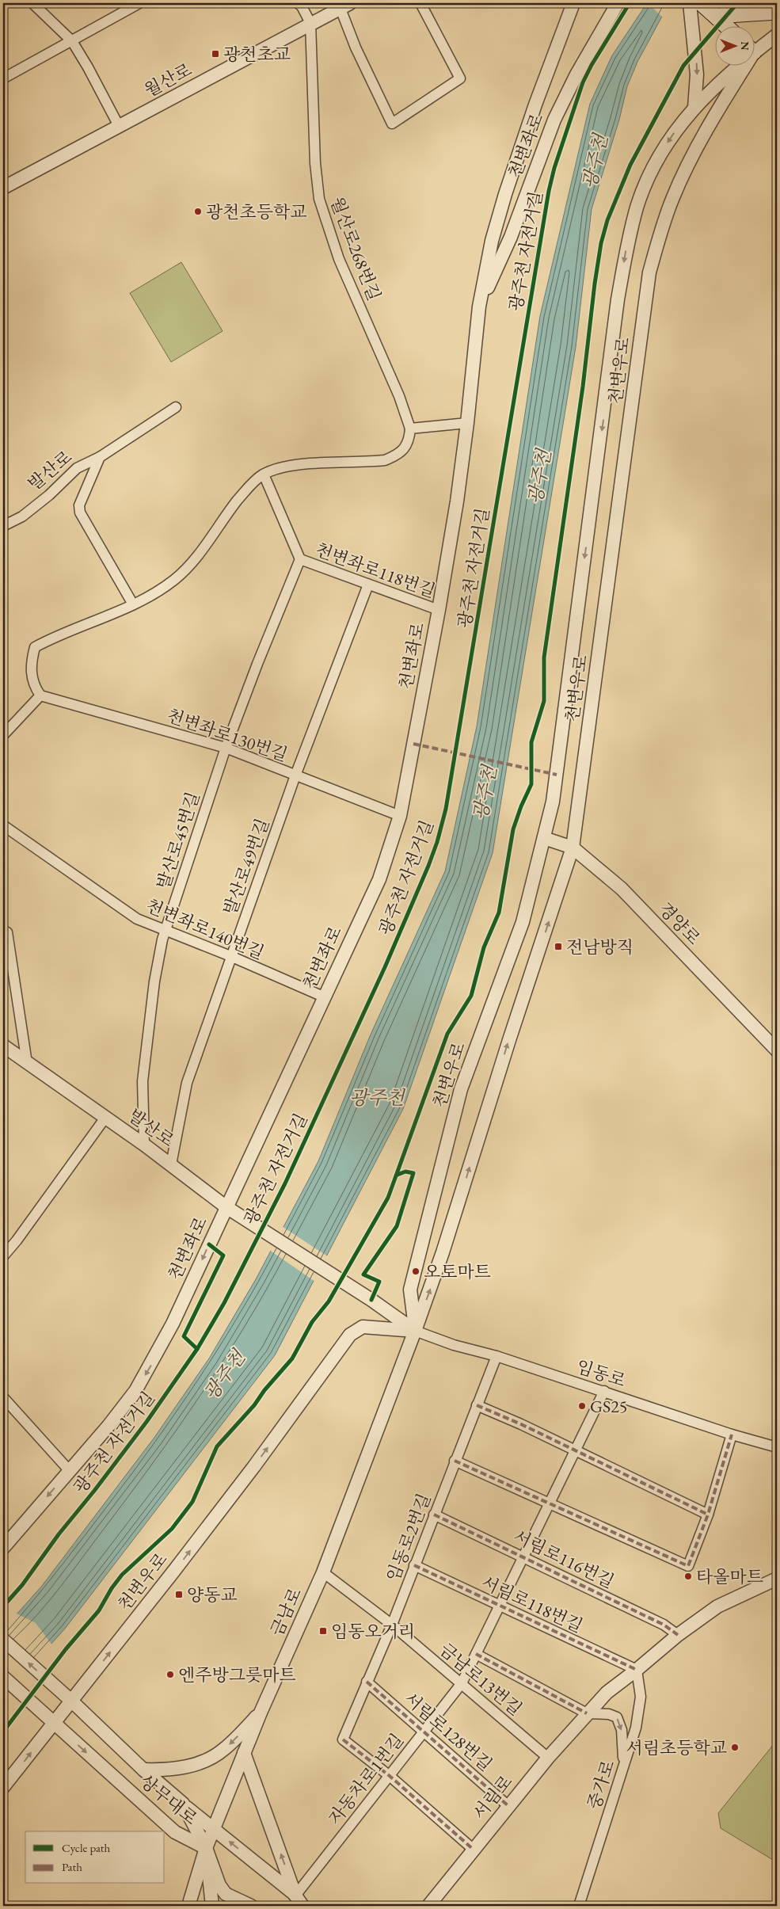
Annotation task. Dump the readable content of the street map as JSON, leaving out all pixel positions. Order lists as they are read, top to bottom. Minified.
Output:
{"streets":{"street":["월산로","천변좌로","월산로268번길","천변우로","발산로","천변좌로118번길","천변좌로130번길","발산로45번길","발산로49번길","경양로","천변좌로140번길","임동로","임동로2번길","서림로116번길","서림로118번길","금남로","금남로13번길","서림로128번길","자동차로1번길","중가로","서림로","상무대로"],"cycle path":["광주천 자전거길"]},"crossings":[["월산로","월산로268번길"],["천변좌로","발산로"],["천변좌로","천변좌로118번길"],["천변좌로","천변좌로130번길"],["천변좌로","천변좌로140번길"],["천변우로","발산로"],["천변우로","경양로"],["천변우로","임동로"],["천변우로","금남로"],["천변우로","상무대로"],["발산로","발산로45번길"],["발산로","발산로49번길"],["발산로","임동로"],["발산로","금남로"],["천변좌로118번길","발산로45번길"],["천변좌로118번길","발산로49번길"],["천변좌로130번길","발산로45번길"],["천변좌로130번길","발산로49번길"],["발산로45번길","천변좌로140번길"],["발산로49번길","천변좌로140번길"],["임동로","임동로2번길"],["임동로","금남로"],["임동로","자동차로1번길"],["임동로2번길","서림로116번길"],["임동로2번길","서림로118번길"],["임동로2번길","금남로13번길"],["서림로116번길","자동차로1번길"],["서림로116번길","서림로"],["서림로118번길","자동차로1번길"],["서림로118번길","중가로"],["서림로118번길","서림로"],["금남로","금남로13번길"],["금남로","상무대로"],["금남로13번길","자동차로1번길"],["금남로13번길","서림로"],["서림로128번길","자동차로1번길"],["서림로128번길","서림로"],["중가로","서림로"]],"water":["광주천"],"places":{"transit":["광천초교","전남방직","양동교","임동오거리"],"other":["광천초등학교","오토마트","GS25","타올마트","엔주방그릇마트","서림초등학교"]},"legend":["Cycle path","Path"],"north":"right"}
